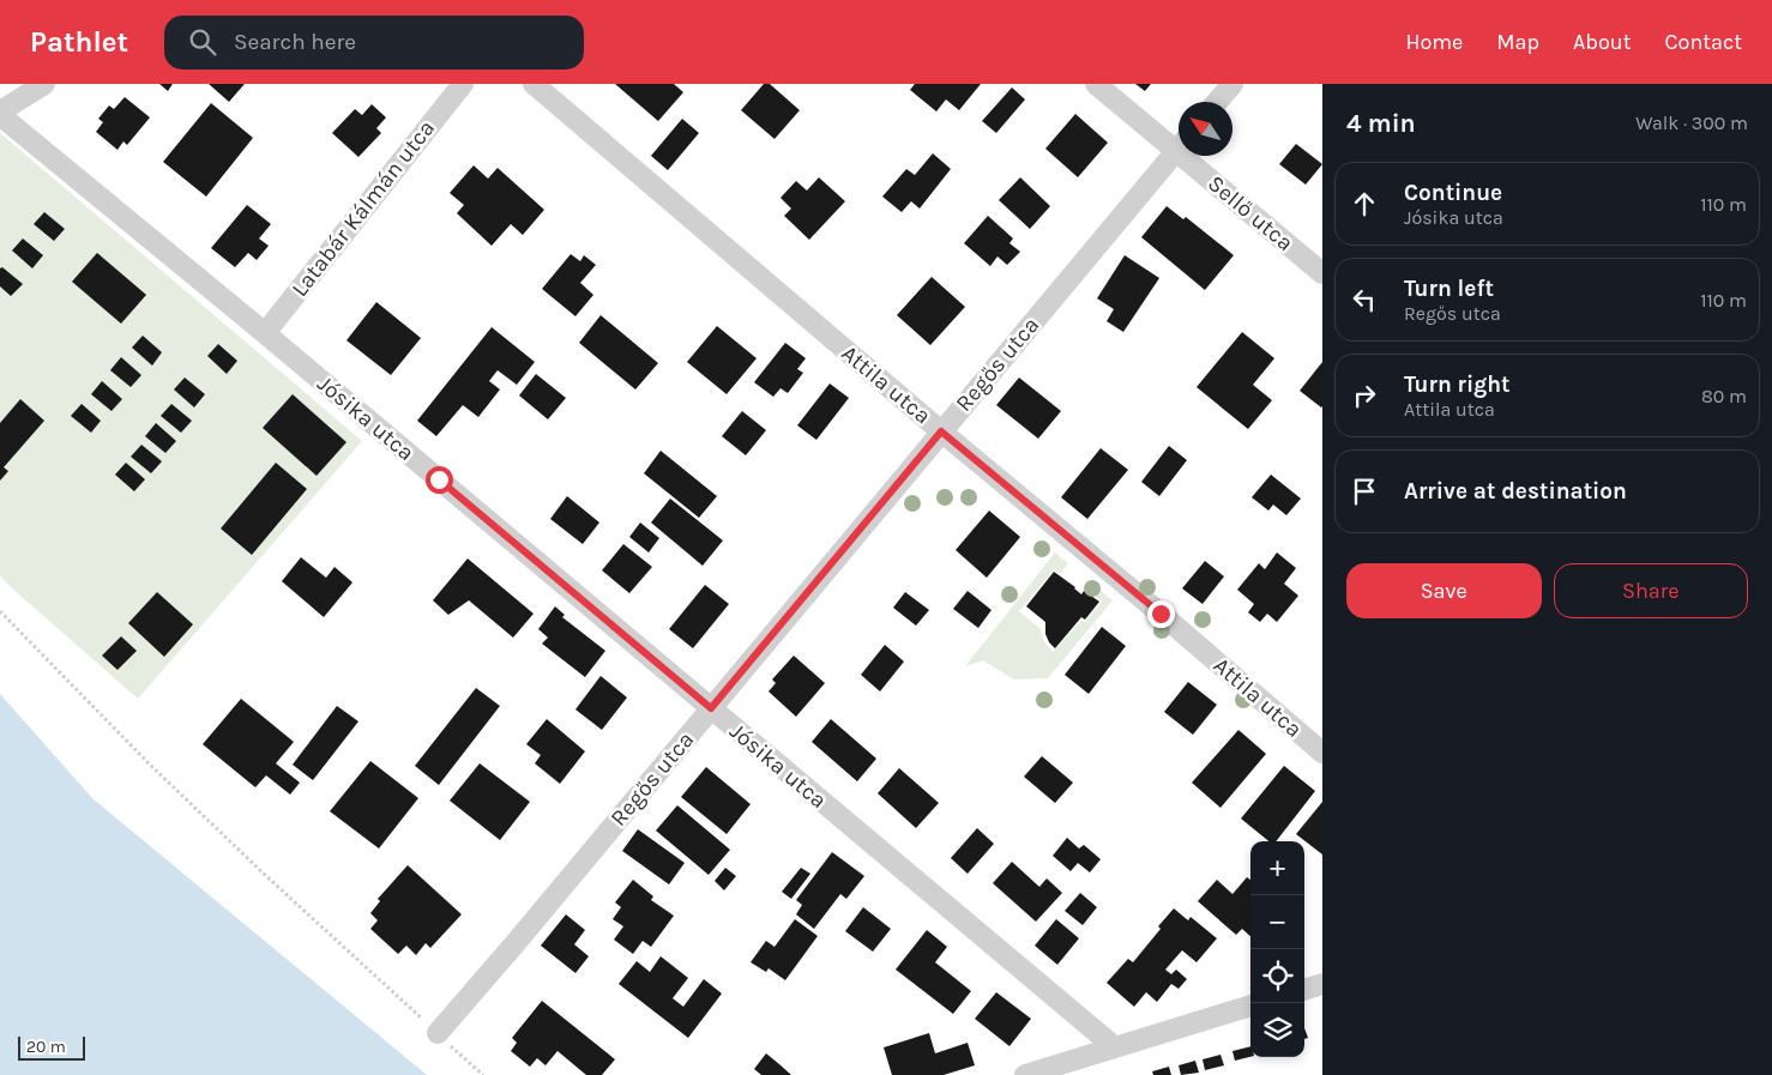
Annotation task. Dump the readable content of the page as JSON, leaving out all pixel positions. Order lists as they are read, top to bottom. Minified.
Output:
{"streets":{"street":["Latabár Kálmán utca","Sellő utca","Regős utca","Attila utca","Jósika utca"]},"crossings":[["Latabár Kálmán utca","Jósika utca"],["Regős utca","Attila utca"],["Regős utca","Jósika utca"]],"scale_bar":"20 m","north":"top left","page":{"header":"Pathlet","search":"Search here","nav":["Home","Map","About","Contact"],"heading":["4 min","Walk · 300 m"],"list":[["Continue","Jósika utca","110 m"],["Turn left","Regős utca","110 m"],["Turn right","Attila utca","80 m"],"Arrive at destination"],"buttons":["Save","Share"],"map_buttons":["+","−"],"scale":"20 m"}}
